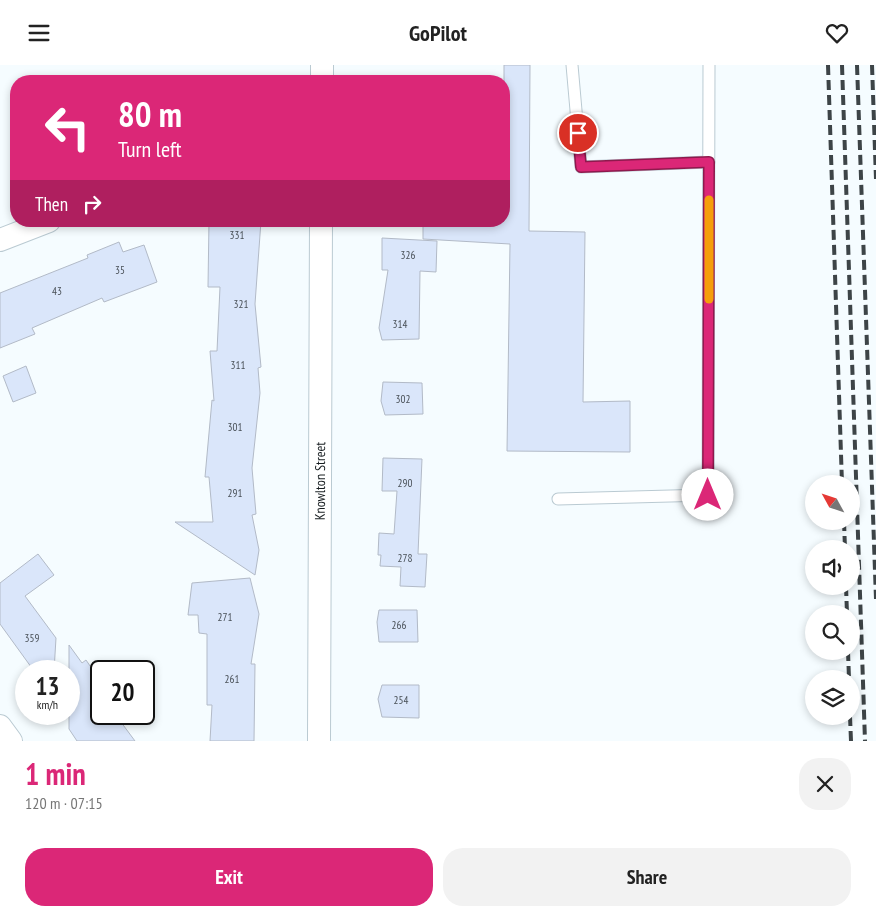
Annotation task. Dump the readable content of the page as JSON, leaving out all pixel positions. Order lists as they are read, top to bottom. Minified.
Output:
{"streets":{"street":["Knowlton Street"]},"house_numbers":["331","326","35","43","321","314","311","302","301","290","291","278","271","266","359","261","254"],"north":"top left","page":{"header":"GoPilot","turn":["80 m","Turn left"],"then":"Then","speed":"13 km/h","limit":"20","heading":["1 min","120 m · 07:15"],"buttons":["Exit","Share"]}}
